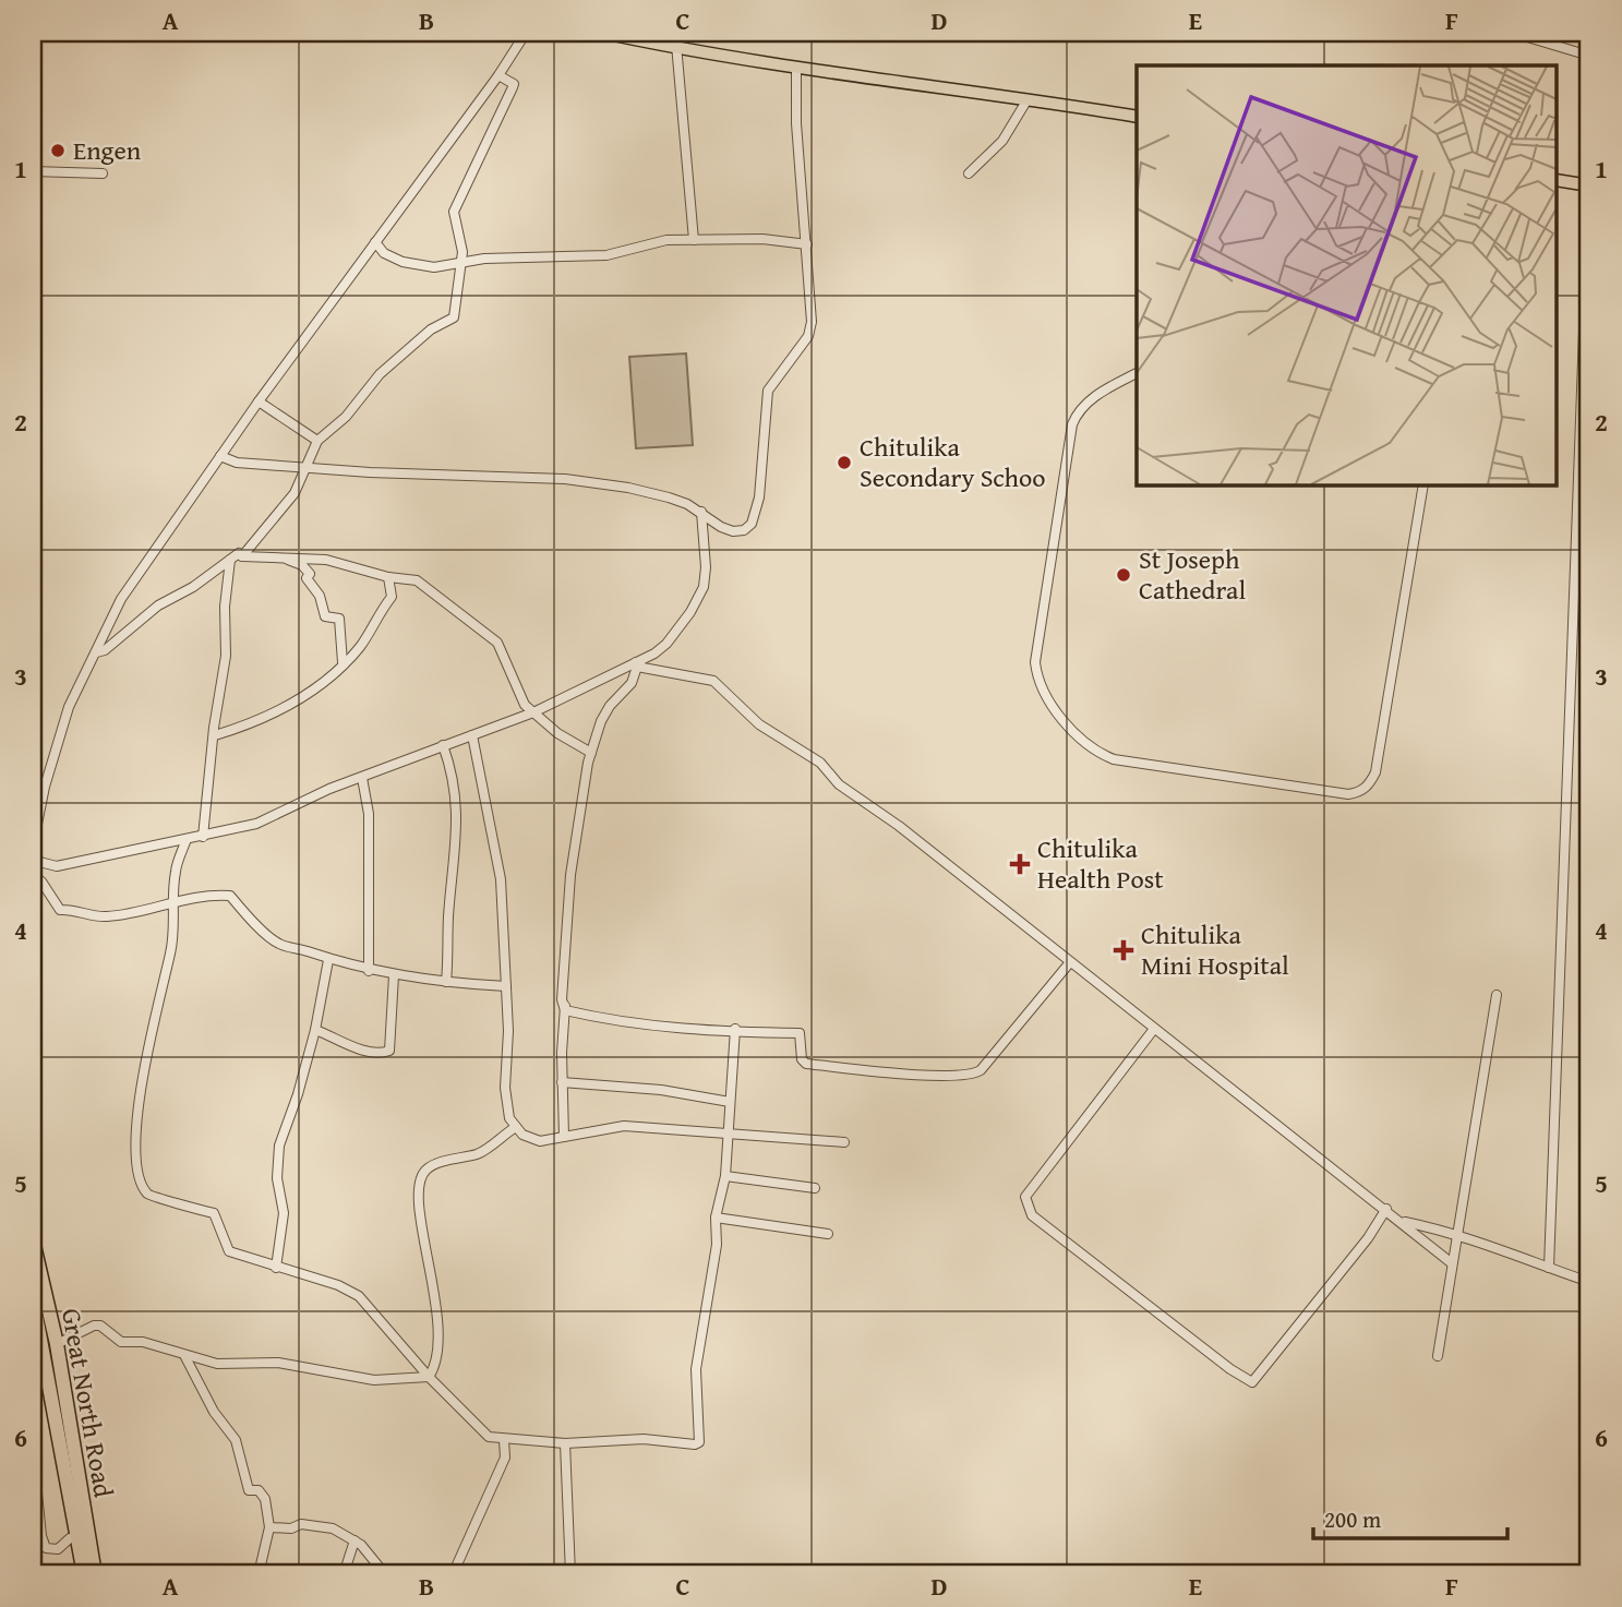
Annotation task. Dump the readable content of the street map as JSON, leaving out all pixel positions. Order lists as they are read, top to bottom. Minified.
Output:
{"streets":{"highway":["Great North Road"]},"places":{"other":["Engen","Chitulika Secondary Schoo","St Joseph Cathedral"],"health":["Chitulika Health Post","Chitulika Mini Hospital"]},"scale_bar":"200 m","grid":{"columns":["A","B","C","D","E","F"],"rows":["1","2","3","4","5","6"]}}
